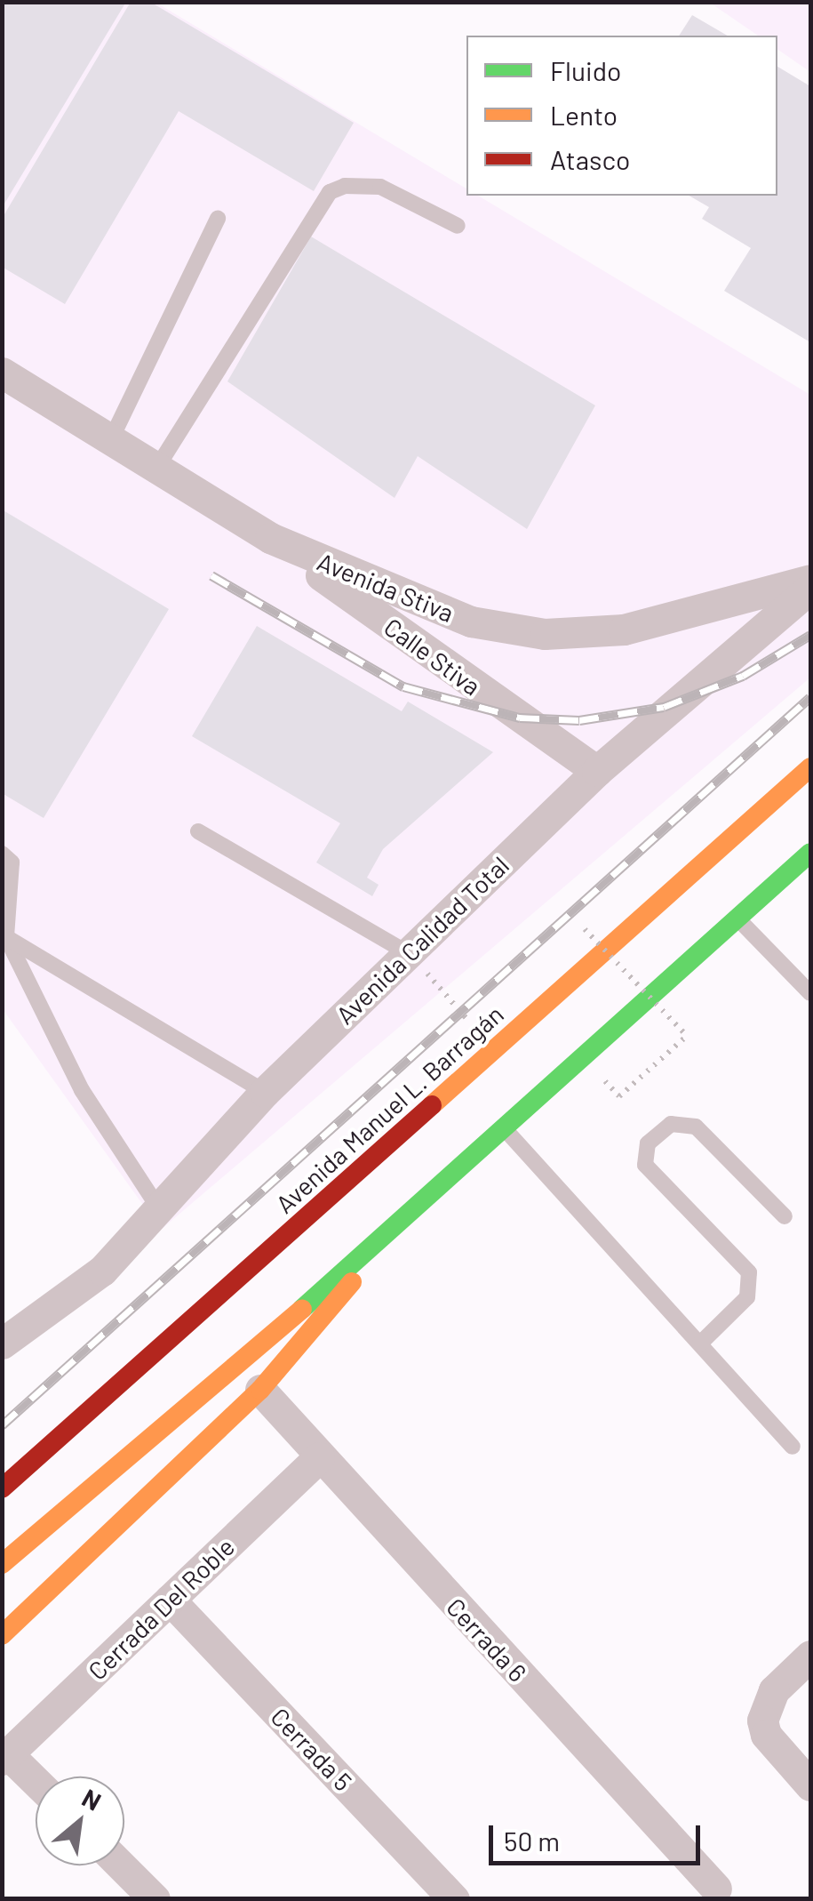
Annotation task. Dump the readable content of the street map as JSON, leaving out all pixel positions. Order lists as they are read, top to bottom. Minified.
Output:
{"streets":{"main road":["Avenida Manuel L. Barragán"],"street":["Avenida Stiva","Calle Stiva","Avenida Calidad Total","Cerrada Del Roble","Cerrada 6","Cerrada 5"]},"crossings":[["Avenida Stiva","Calle Stiva"],["Calle Stiva","Avenida Calidad Total"],["Cerrada Del Roble","Cerrada 6"],["Cerrada Del Roble","Cerrada 5"]],"legend":["Fluido","Lento","Atasco"],"scale_bar":"50 m","north":"top right"}
